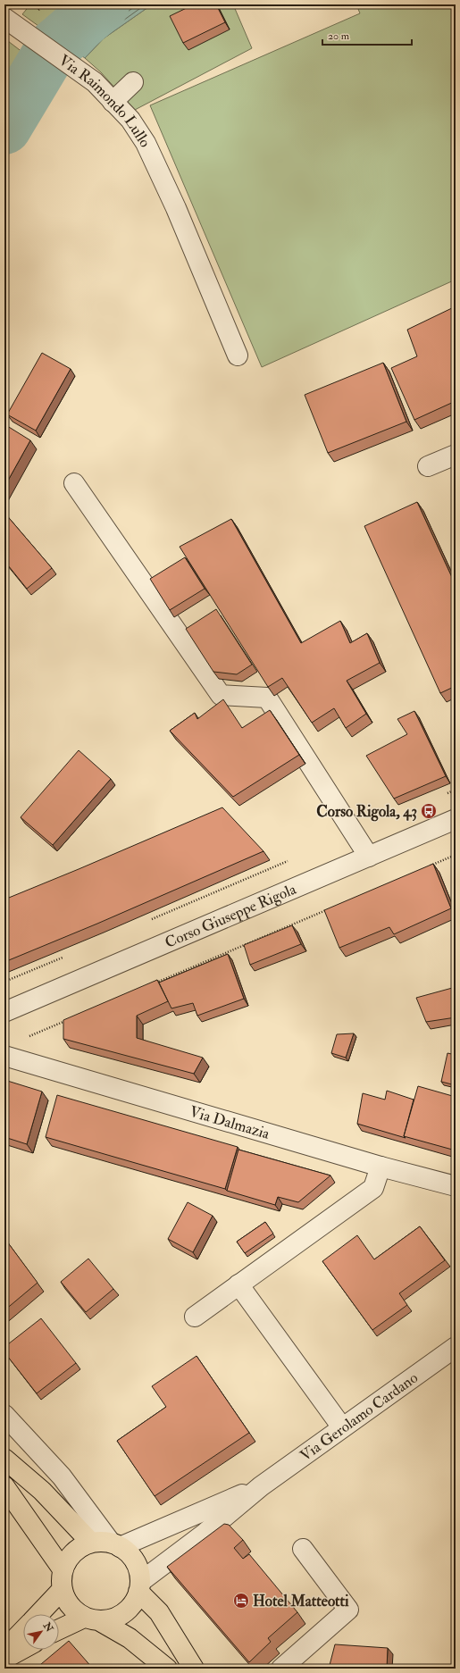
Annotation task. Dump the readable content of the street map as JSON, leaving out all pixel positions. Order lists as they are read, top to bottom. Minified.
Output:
{"streets":{"street":["Via Raimondo Lullo","Corso Giuseppe Rigola","Via Dalmazia","Via Gerolamo Cardano"]},"places":{"bus stop":["Corso Rigola, 43"],"hotel":["Hotel Matteotti"]},"scale_bar":"20 m","north":"top right"}
